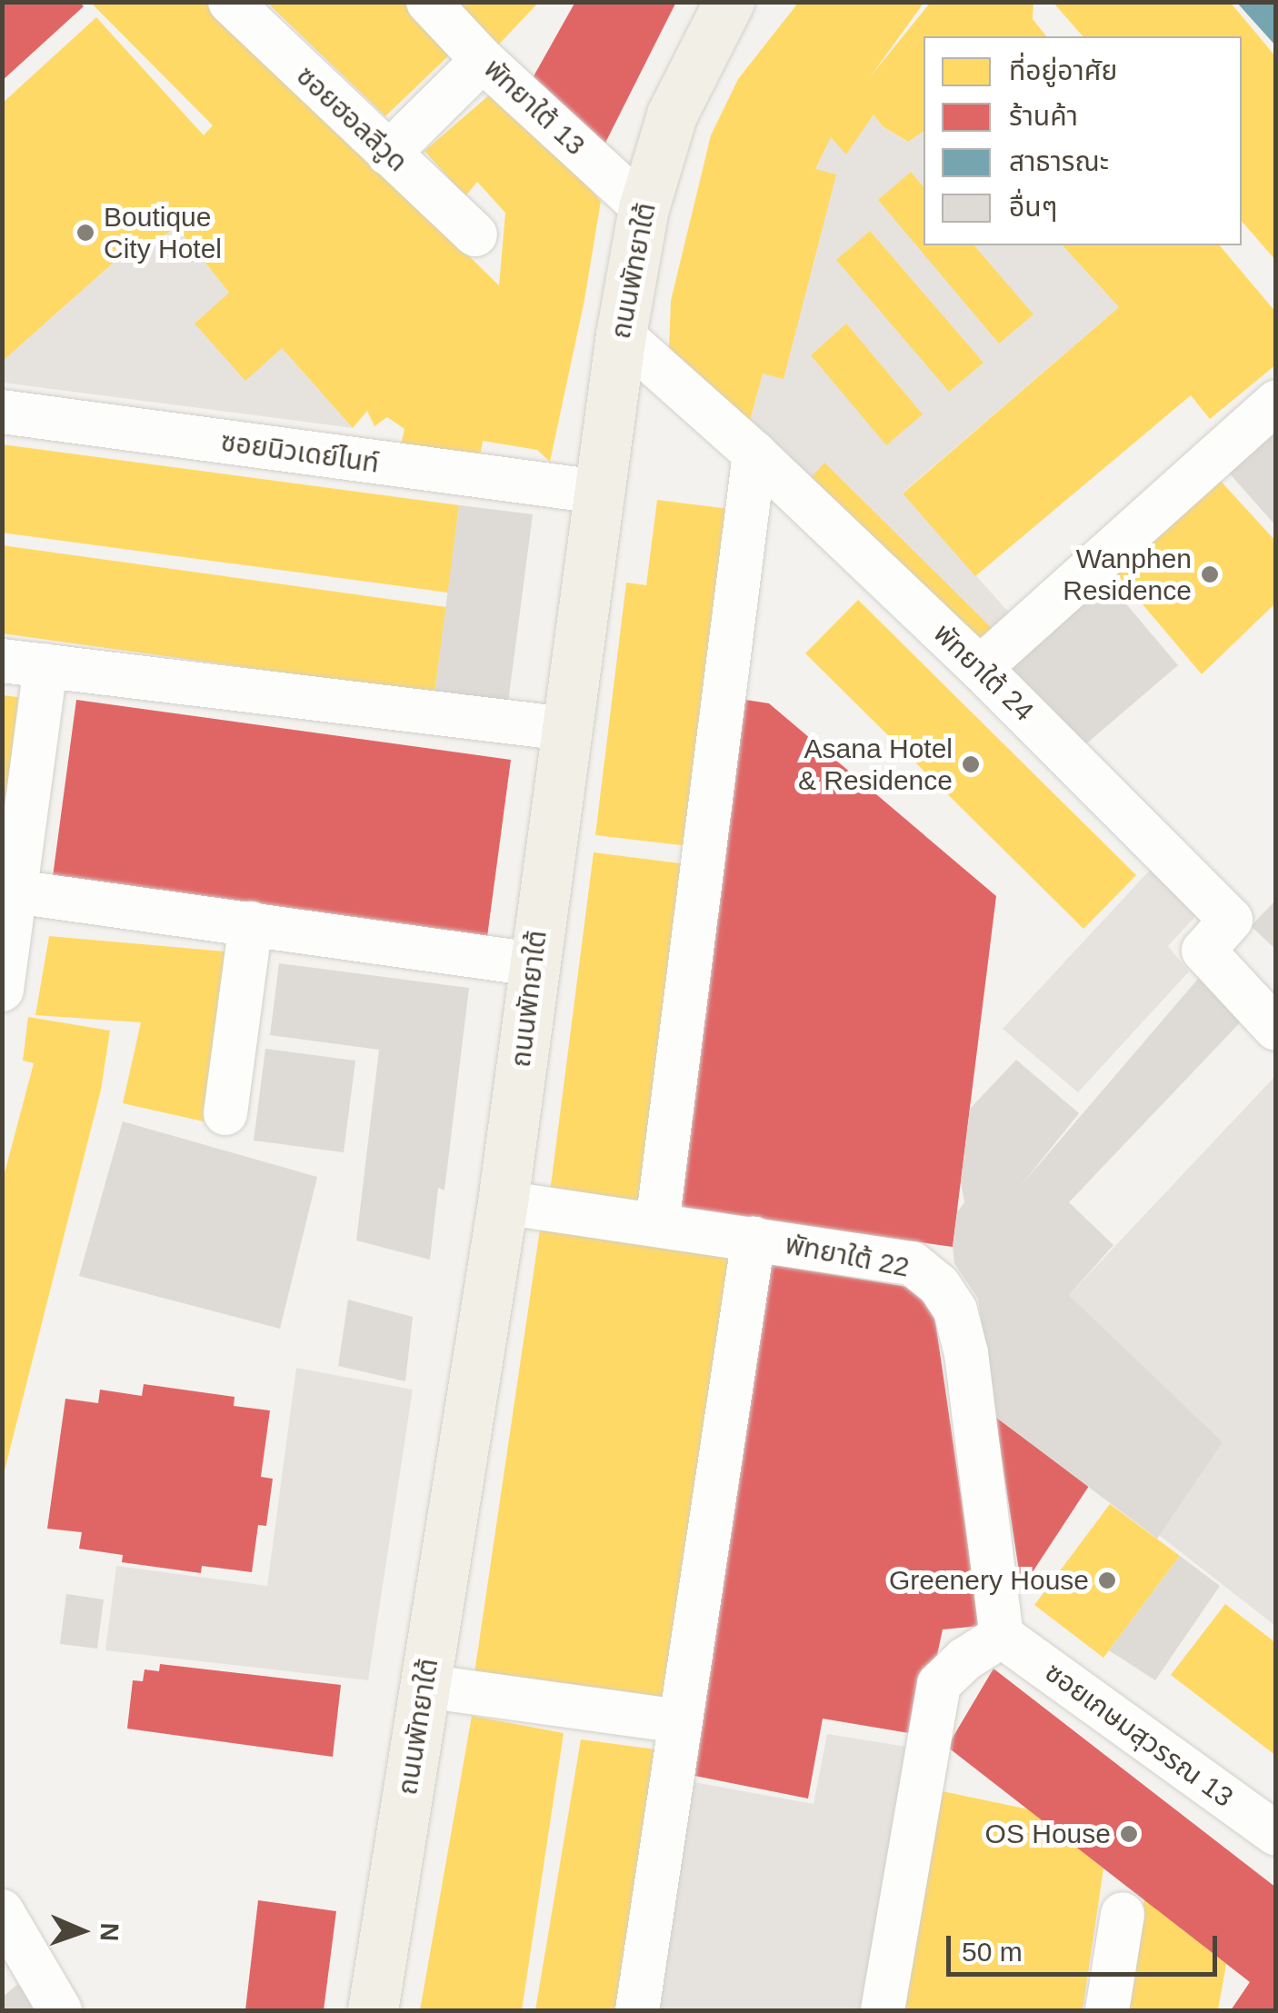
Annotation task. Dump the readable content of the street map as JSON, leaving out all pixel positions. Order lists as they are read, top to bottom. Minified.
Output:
{"streets":{"main road":["ถนนพัทยาใต้"],"street":["พัทยาใต้ 13","ซอยฮอลลีวูด","ซอยนิวเดย์ไนท์","พัทยาใต้ 24","พัทยาใต้ 22","ซอยเกษมสุวรรณ 13"]},"crossings":[["พัทยาใต้ 13","ถนนพัทยาใต้"],["ถนนพัทยาใต้","ซอยนิวเดย์ไนท์"],["ถนนพัทยาใต้","พัทยาใต้ 24"],["ถนนพัทยาใต้","พัทยาใต้ 22"],["พัทยาใต้ 22","ซอยเกษมสุวรรณ 13"]],"places":["Boutique City Hotel","Wanphen Residence","Asana Hotel & Residence","Greenery House","OS House"],"legend":["ที่อยู่อาศัย","ร้านค้า","สาธารณะ","อื่นๆ"],"scale_bar":"50 m","north":"right"}
